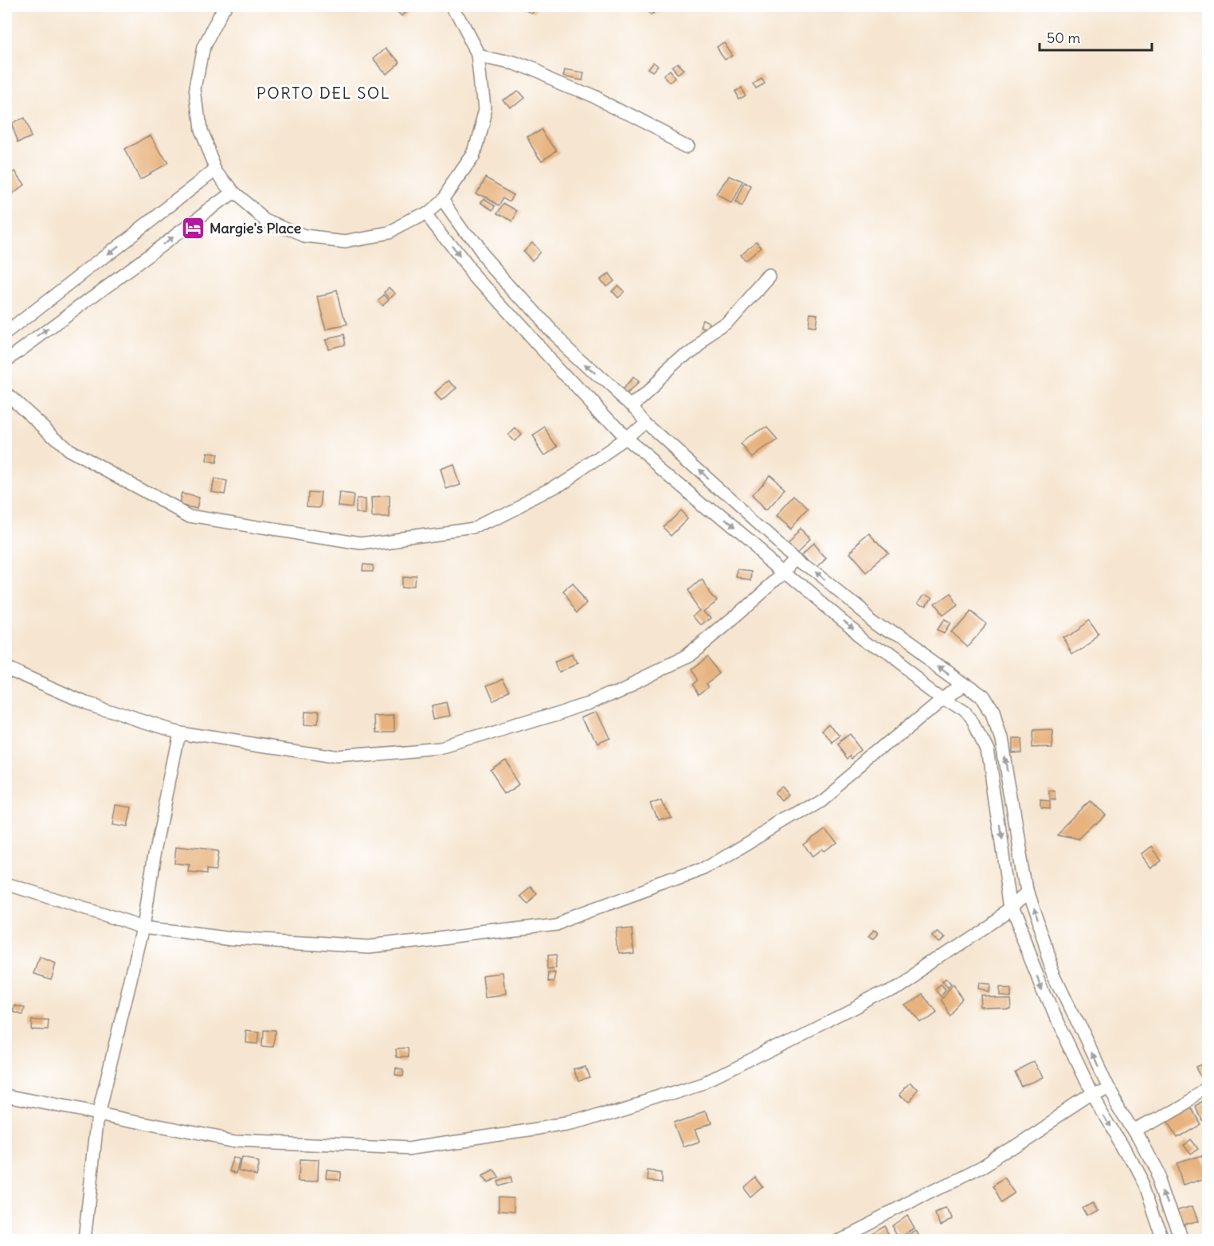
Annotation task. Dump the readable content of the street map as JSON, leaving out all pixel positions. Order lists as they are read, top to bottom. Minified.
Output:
{"districts":["PORTO DEL SOL"],"places":{"hotel":["Margie's Place"]},"scale_bar":"50 m"}
